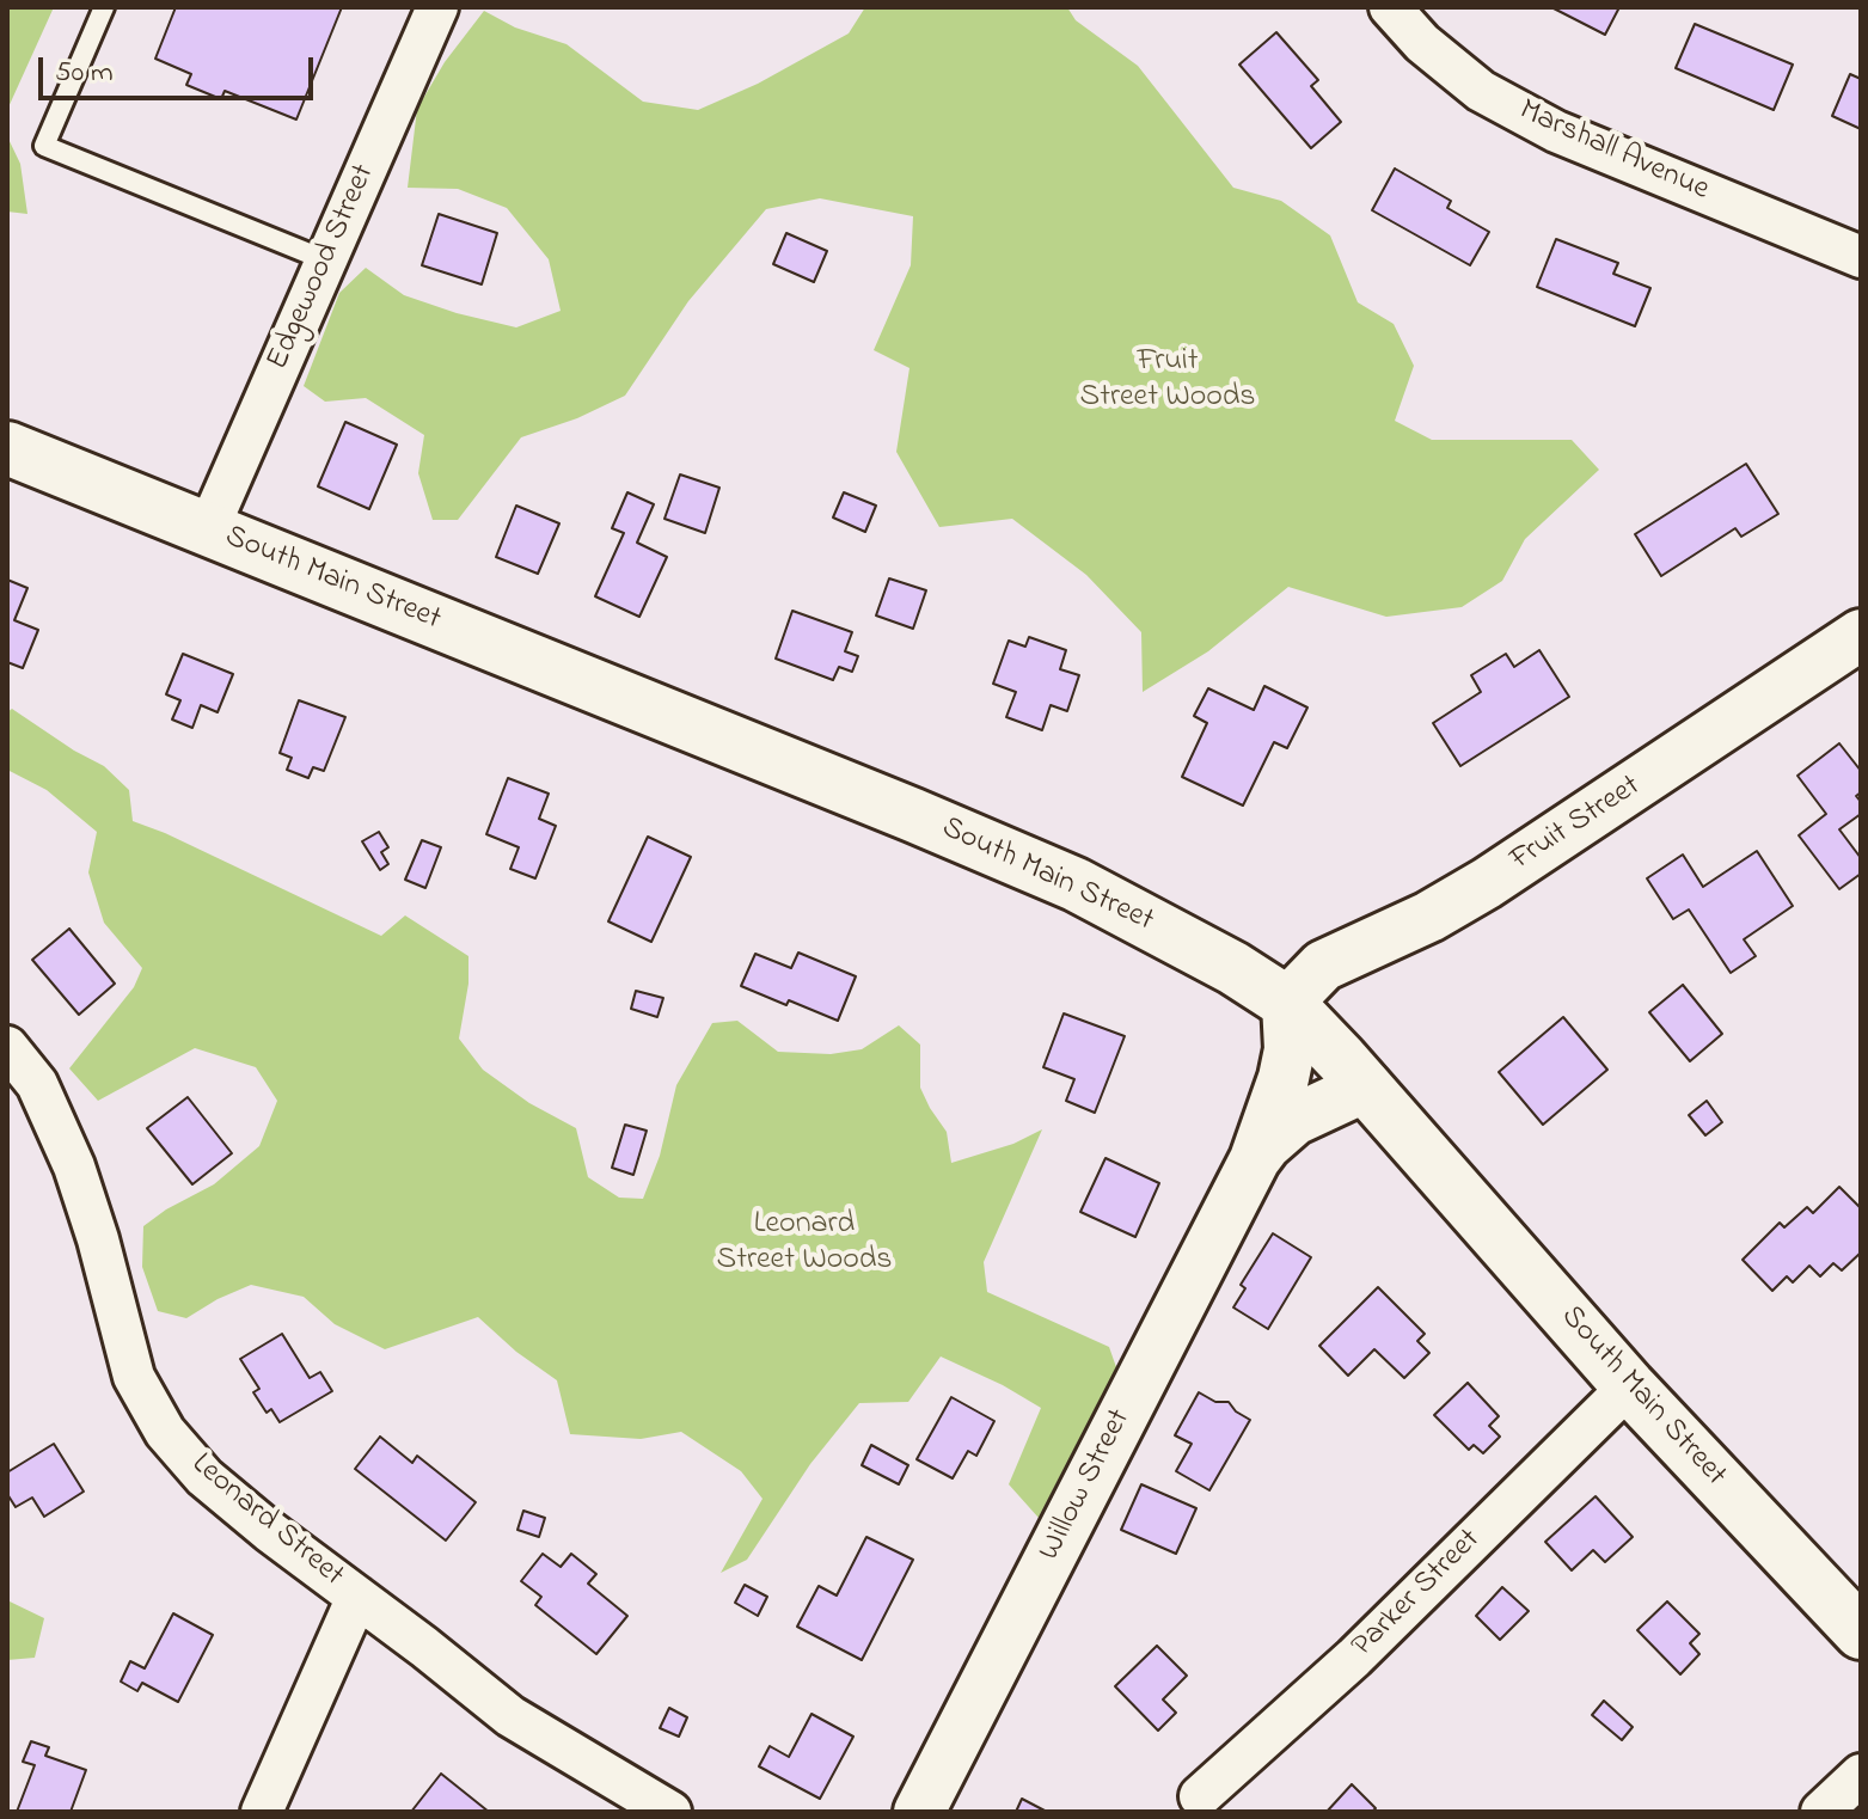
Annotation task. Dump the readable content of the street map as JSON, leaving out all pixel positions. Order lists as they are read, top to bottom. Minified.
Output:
{"streets":{"main road":["South Main Street"],"street":["Marshall Avenue","Edgewood Street","Fruit Street","Willow Street","Leonard Street","Parker Street"]},"crossings":[["Edgewood Street","South Main Street"],["South Main Street","Fruit Street"],["South Main Street","Parker Street"]],"parks":["Fruit Street Woods","Leonard Street Woods"],"scale_bar":"50 m"}
